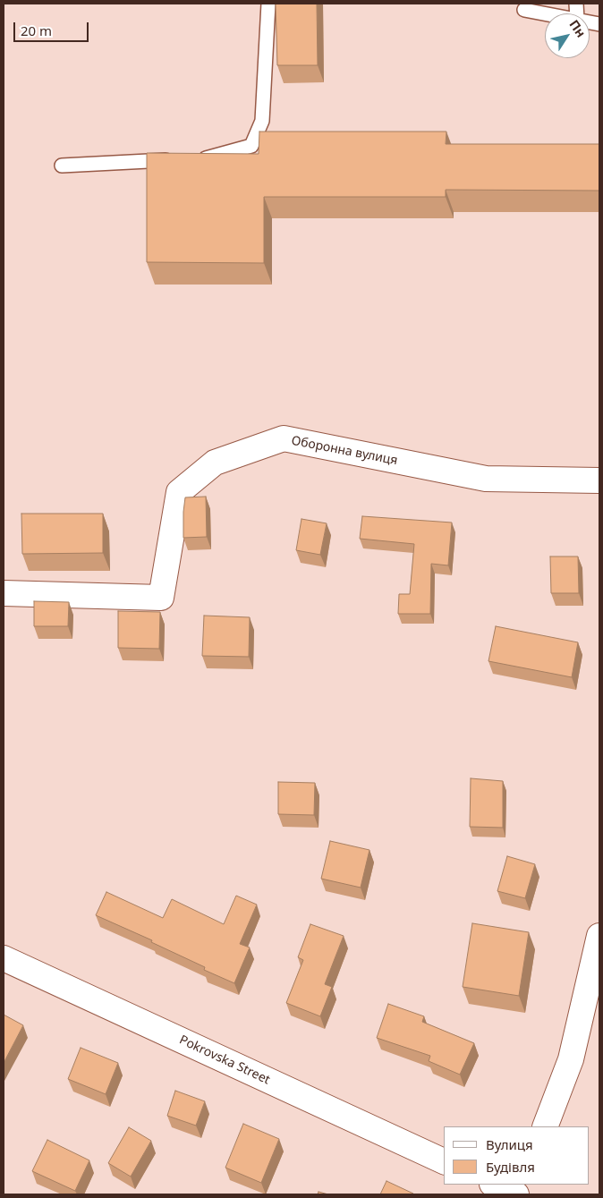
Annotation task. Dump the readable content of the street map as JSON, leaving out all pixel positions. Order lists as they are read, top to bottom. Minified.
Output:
{"streets":{"street":["Оборонна вулиця","Pokrovska Street"]},"legend":["Вулиця","Будівля"],"scale_bar":"20 m","north":"top right"}
